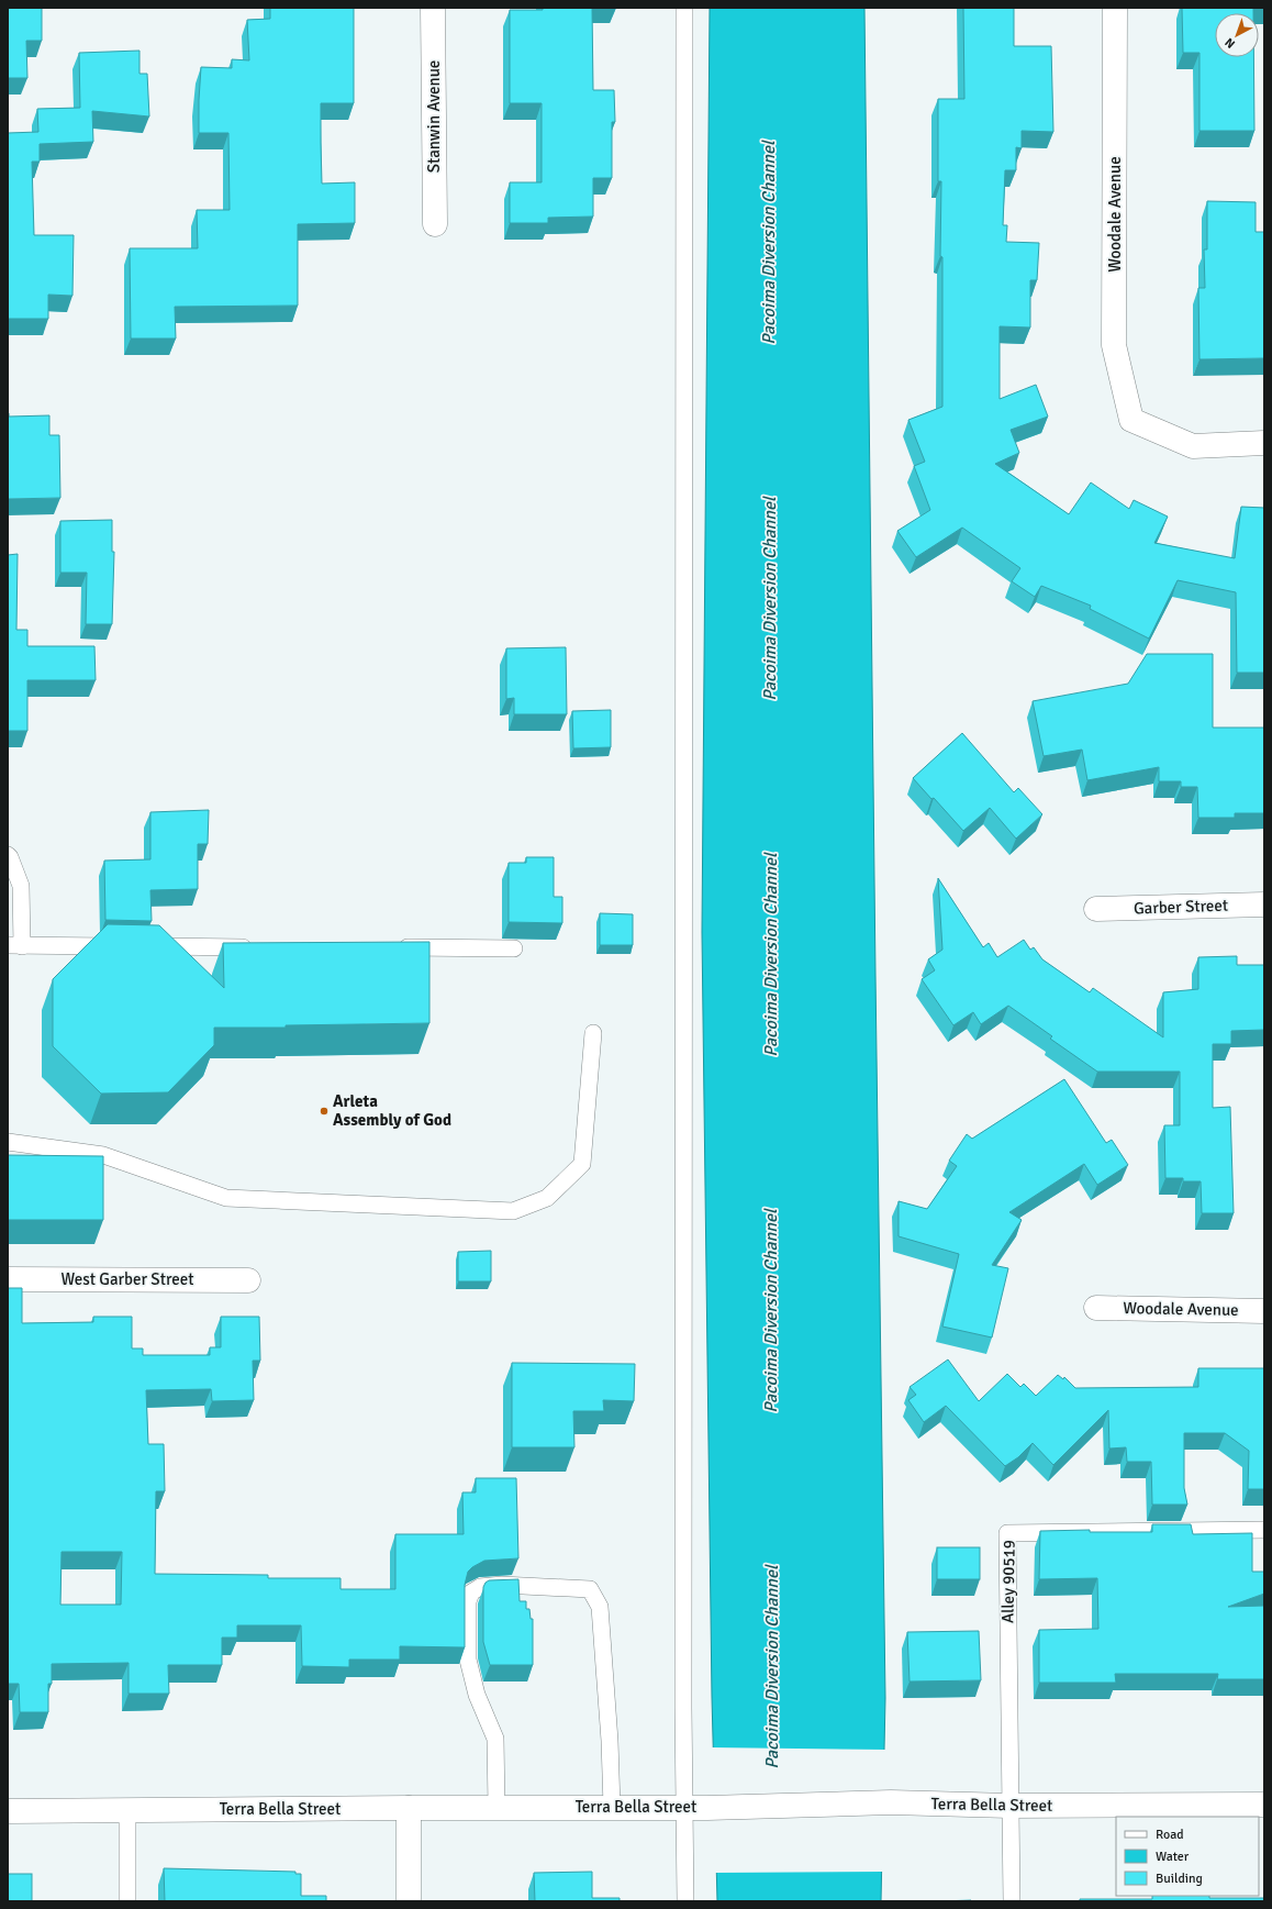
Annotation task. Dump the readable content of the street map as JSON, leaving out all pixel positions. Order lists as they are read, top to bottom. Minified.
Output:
{"streets":{"street":["Stanwin Avenue","Woodale Avenue","Garber Street","West Garber Street","Terra Bella Street"],"lane":["Alley 90519"]},"crossings":[["Alley 90519","Terra Bella Street"]],"water":["Pacoima Diversion Channel"],"places":["Arleta Assembly of God"],"legend":["Road","Water","Building"],"north":"bottom left"}
